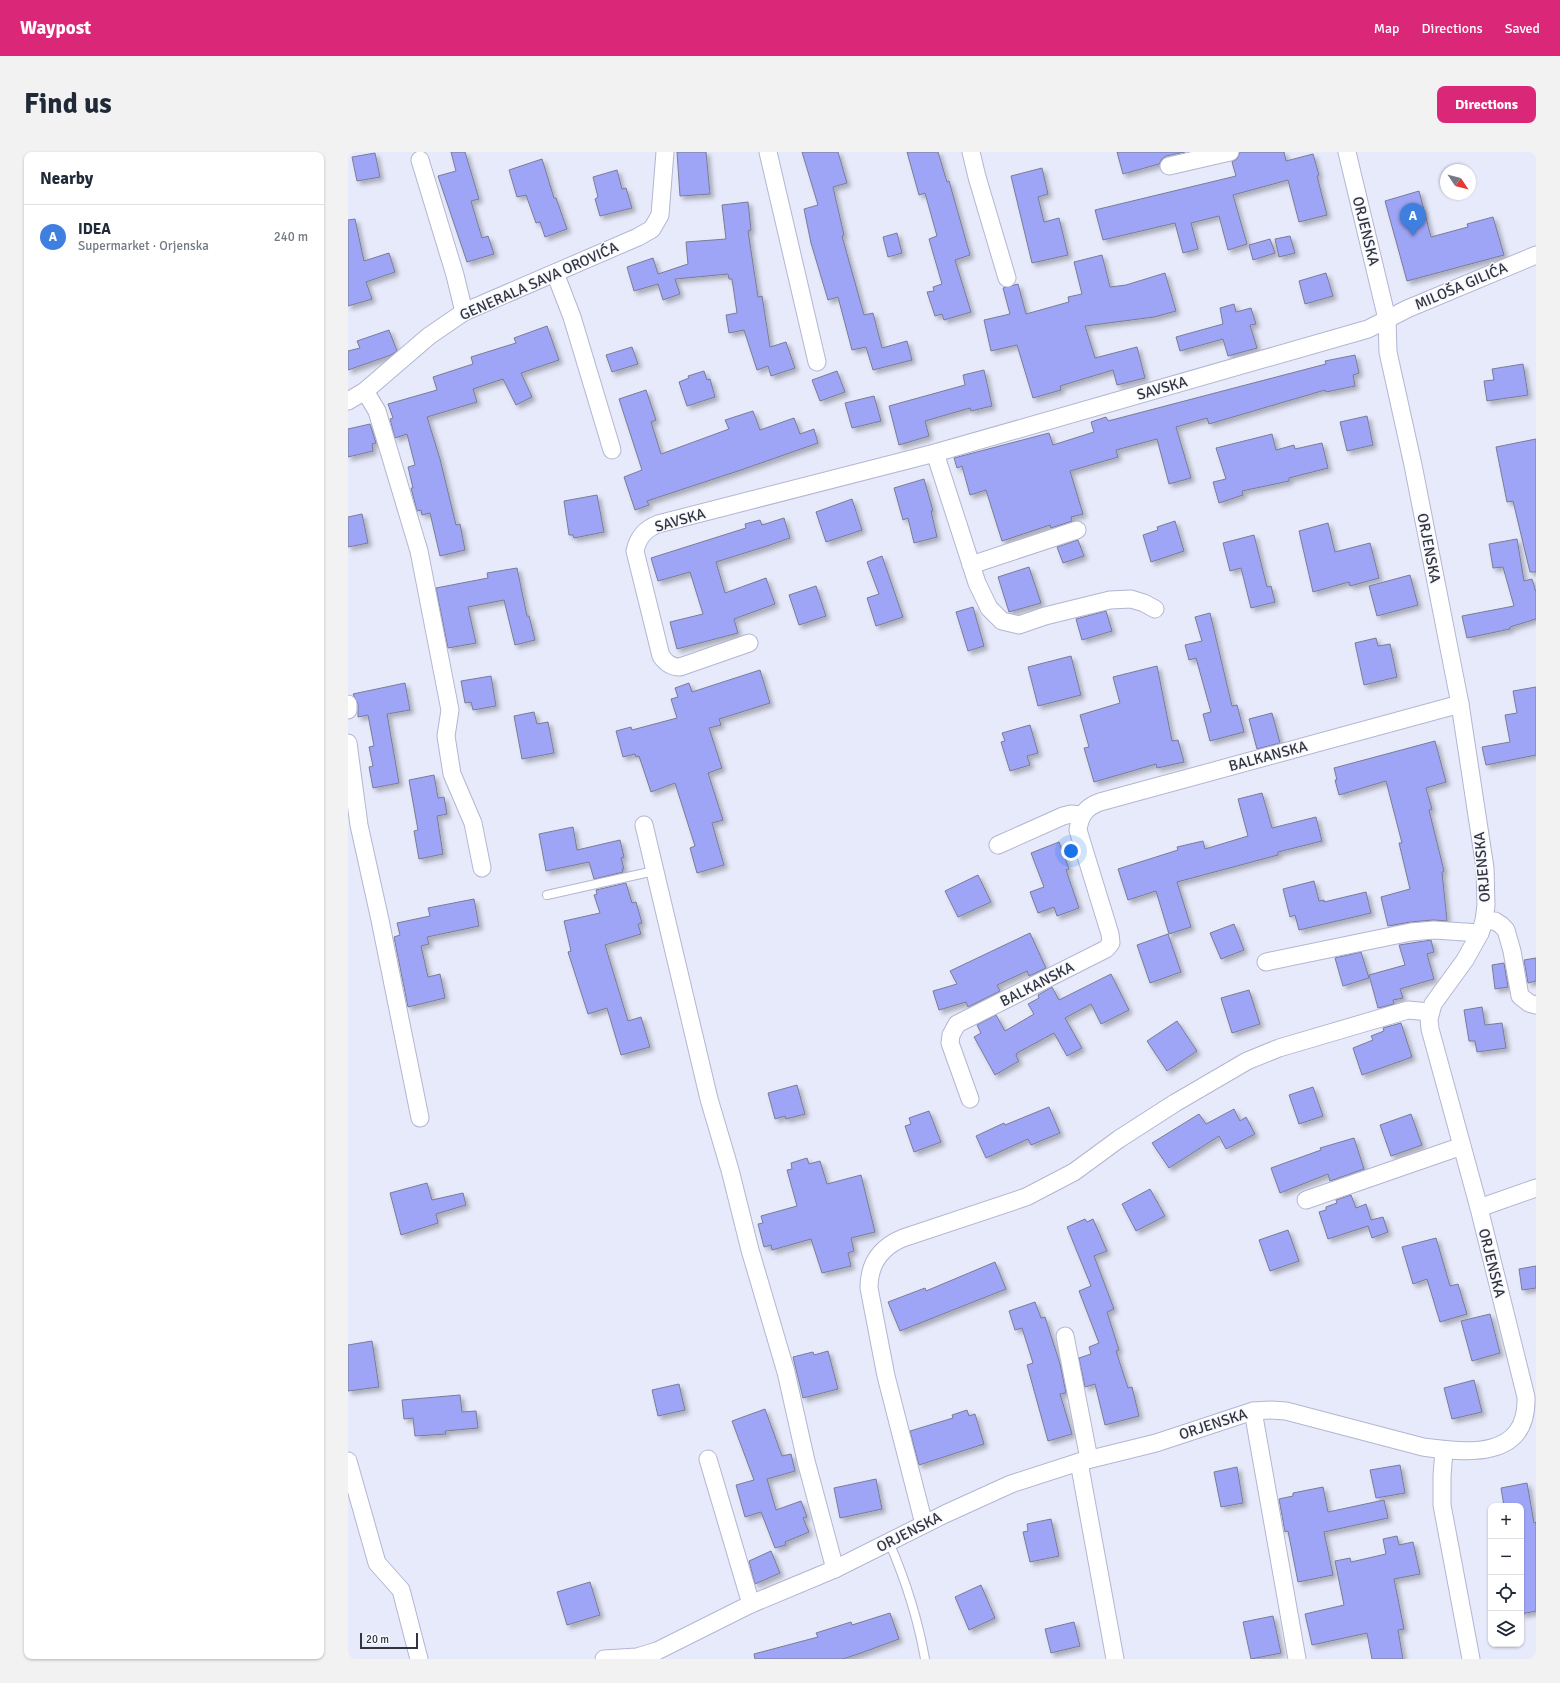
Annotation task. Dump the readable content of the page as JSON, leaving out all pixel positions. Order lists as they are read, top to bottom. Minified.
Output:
{"streets":{"street":["ORJENSKA","GENERALA SAVA OROVIĆA","MILOŠA GILIĆA","SAVSKA","BALKANSKA"]},"crossings":[["ORJENSKA","MILOŠA GILIĆA"],["ORJENSKA","SAVSKA"],["ORJENSKA","BALKANSKA"],["MILOŠA GILIĆA","SAVSKA"]],"scale_bar":"20 m","north":"bottom right","page":{"header":"Waypost","nav":["Map","Directions","Saved"],"buttons":"Directions","title":"Find us","heading":"Nearby","pins":"A","list":[{"mark":"A","name":"IDEA","note":"Supermarket · Orjenska","value":"240 m"}],"map_buttons":["+","−"],"scale":"20 m"}}
